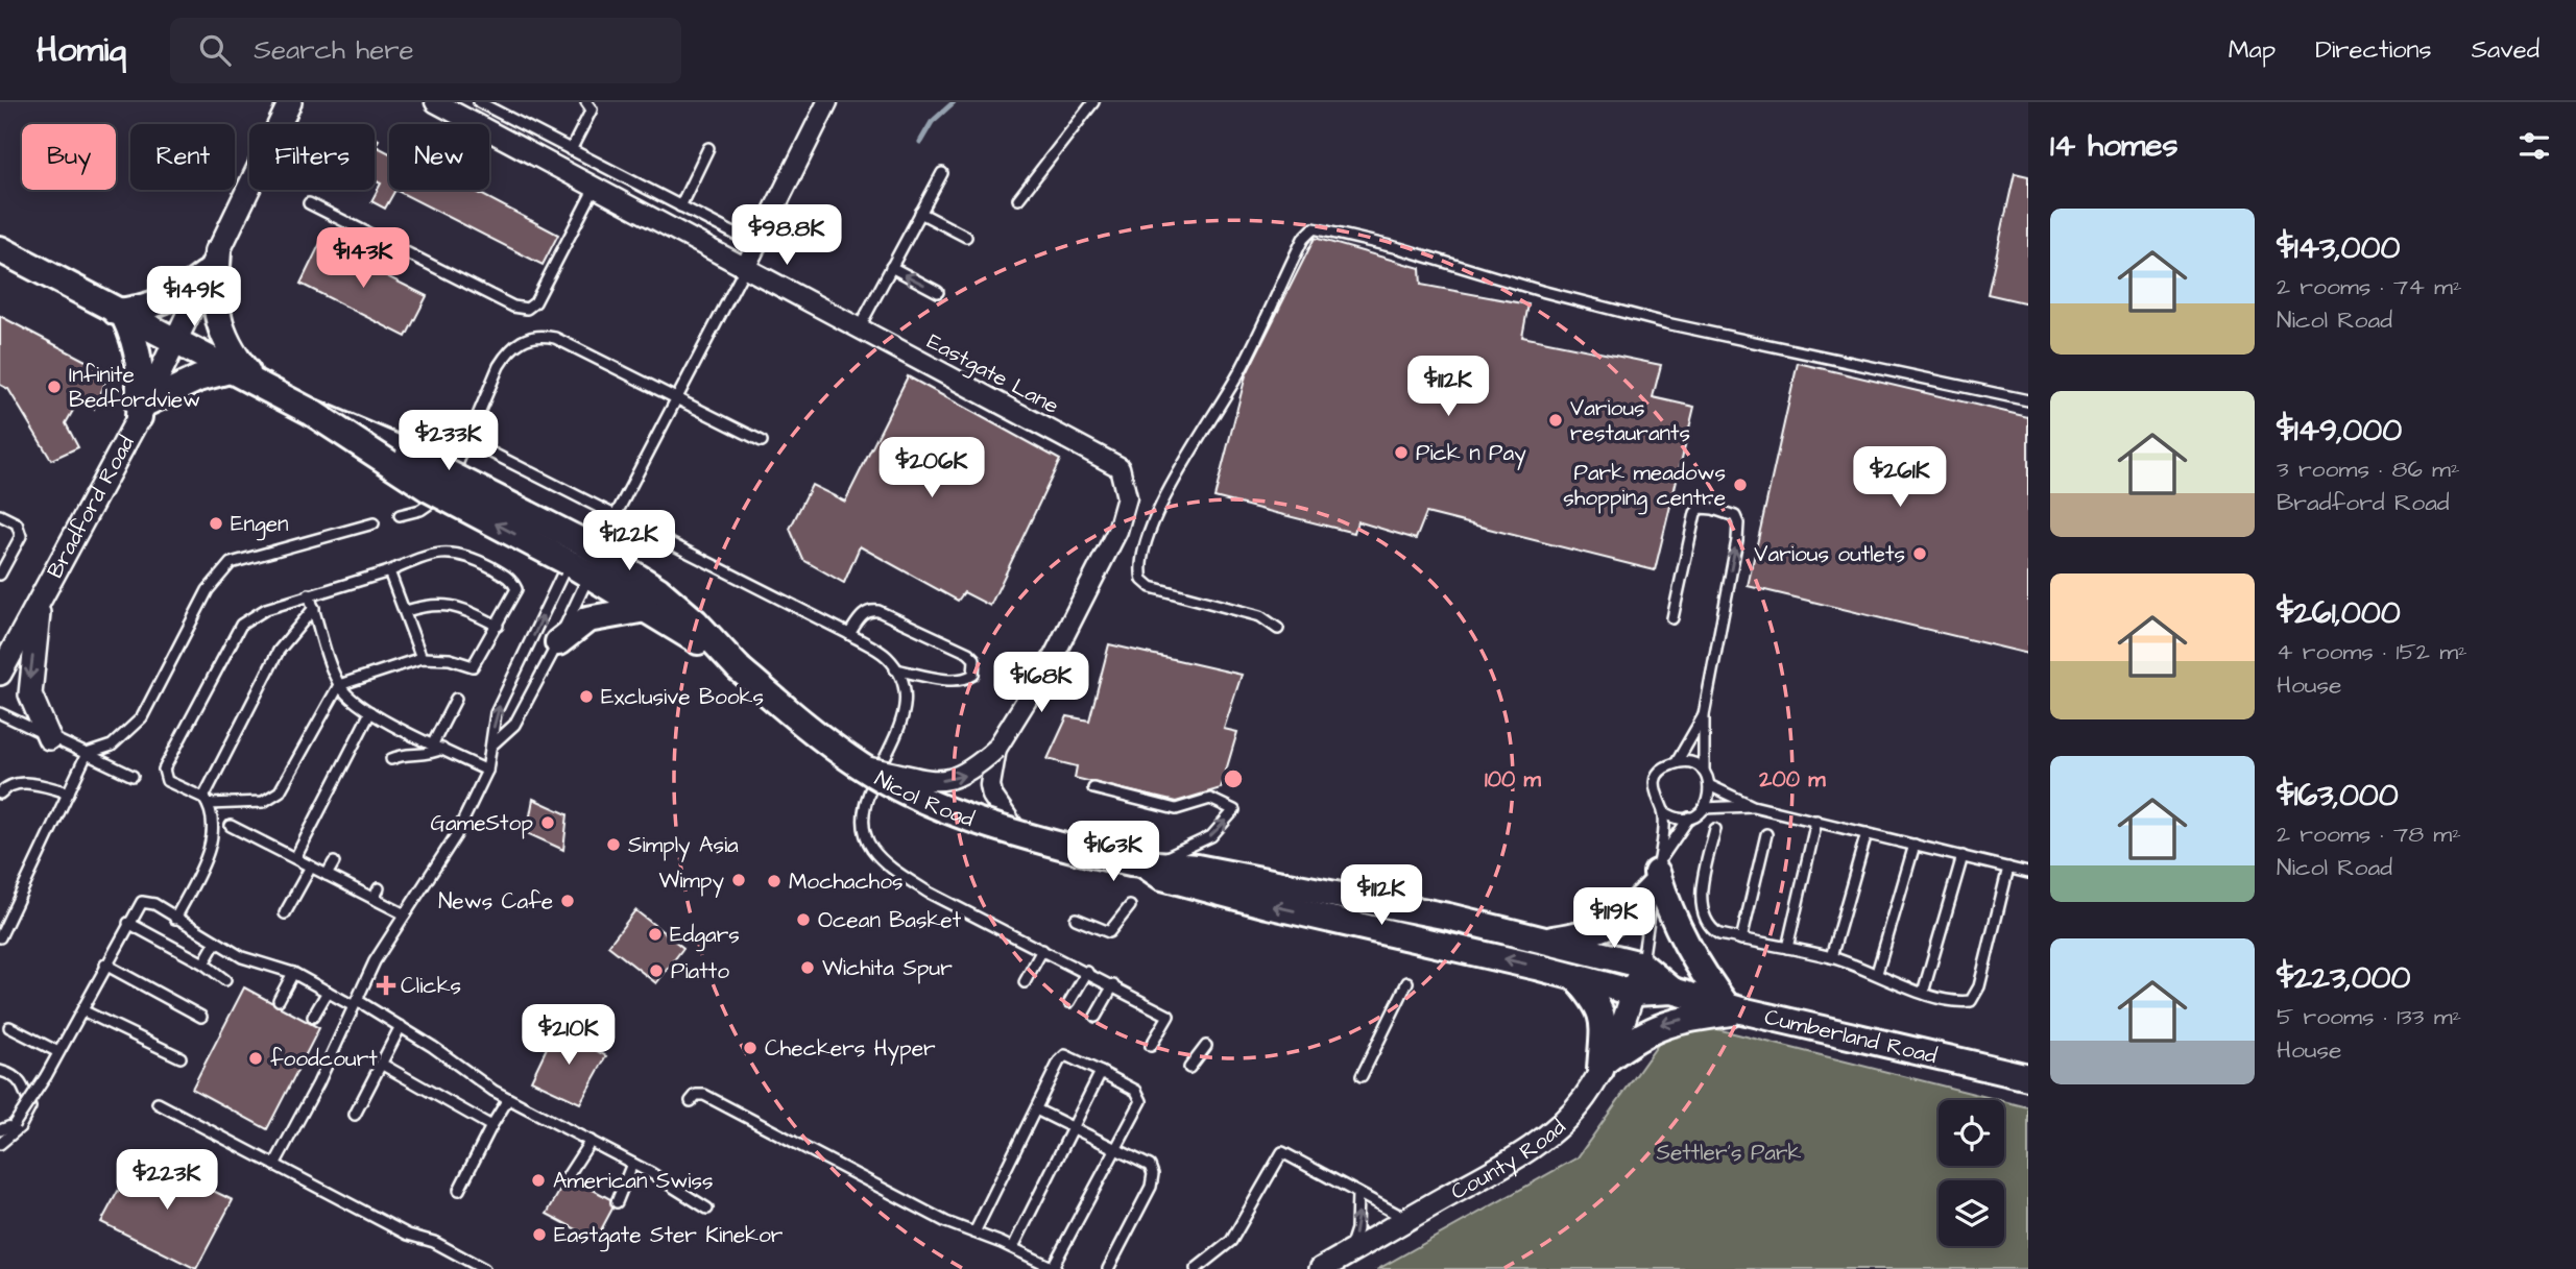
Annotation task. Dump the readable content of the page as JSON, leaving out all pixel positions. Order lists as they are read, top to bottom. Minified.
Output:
{"streets":{"main road":["Nicol Road","Cumberland Road"],"street":["Eastgate Lane","Bradford Road","County Road"]},"crossings":[["Eastgate Lane","Nicol Road"],["Bradford Road","Nicol Road"],["Nicol Road","Cumberland Road"],["Nicol Road","County Road"],["Cumberland Road","County Road"]],"parks":["Settler's Park"],"places":{"other":["Infinite Bedfordview","Various restaurants","Pick n Pay","Park meadows shopping centre","Engen","Various outlets","Exclusive Books","GameStop","Simply Asia","Wimpy","Mochachos","News Cafe","Ocean Basket","Edgars","Wichita Spur","Piatto","Checkers Hyper","foodcourt","American Swiss","Eastgate Ster Kinekor"],"health":["Clicks"]},"page":{"header":"Homiq","search":"Search here","nav":["Map","Directions","Saved"],"heading":"14 homes","chip":["Buy","Rent","Filters","New"],"list":[{"name":"$143,000","note":"2 rooms · 74 m² · Nicol Road"},{"name":"$149,000","note":"3 rooms · 86 m² · Bradford Road"},{"name":"$261,000","note":"4 rooms · 152 m² · House"},{"name":"$163,000","note":"2 rooms · 78 m² · Nicol Road"},{"name":"$223,000","note":"5 rooms · 133 m² · House"}],"price":["$98.8K","$143K","$149K","$112K","$233K","$206K","$261K","$122K","$168K","$163K","$112K","$119K","$210K","$223K"]},"rings":["100 m","200 m"]}
